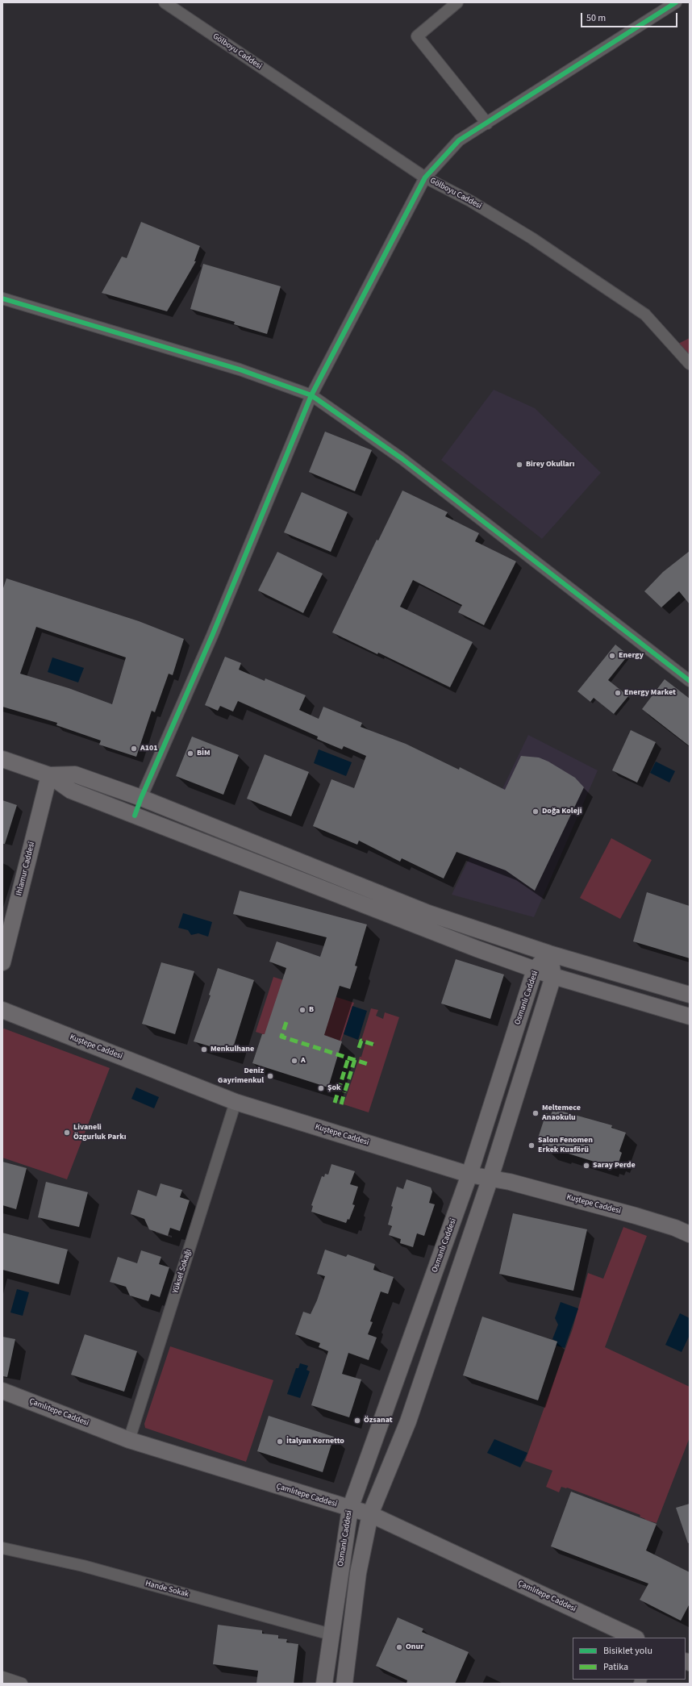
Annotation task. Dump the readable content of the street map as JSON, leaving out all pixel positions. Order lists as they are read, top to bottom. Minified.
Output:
{"streets":{"street":["Gölboyu Caddesi","Ihlamur Caddesi","Osmanlı Caddesi","Kuştepe Caddesi","Yüksel Sokağı","Çamlıtepe Caddesi","Hande Sokak"]},"crossings":[["Osmanlı Caddesi","Kuştepe Caddesi"],["Osmanlı Caddesi","Çamlıtepe Caddesi"],["Osmanlı Caddesi","Hande Sokak"],["Kuştepe Caddesi","Yüksel Sokağı"],["Yüksel Sokağı","Çamlıtepe Caddesi"]],"places":["Birey Okulları","Energy","Energy Market","A101","BİM","Doğa Koleji","B","Menkulhane","A","Deniz Gayrimenkul","Şok","Meltemece Anaokulu","Livaneli Özgurluk Parkı","Salon Fenomen Erkek Kuaförü","Saray Perde","Özsanat","İtalyan Kornetto","Onur"],"legend":["Bisiklet yolu","Patika"],"scale_bar":"50 m"}
